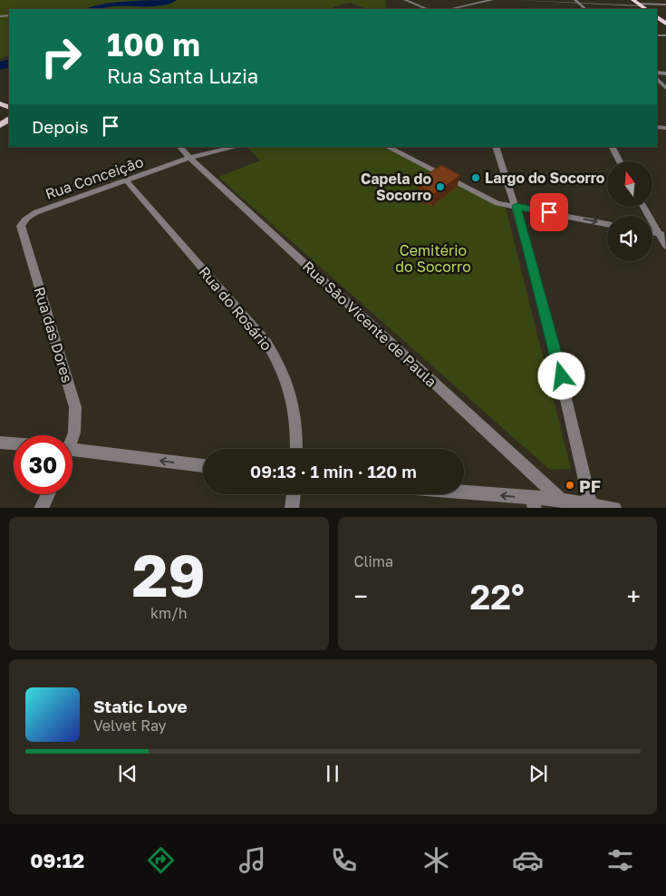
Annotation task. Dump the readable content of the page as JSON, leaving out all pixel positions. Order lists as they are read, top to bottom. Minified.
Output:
{"streets":{"street":["Rua Conceição","Rua do Rosário","Rua São Vicente de Paula","Rua das Dores"]},"crossings":[["Rua Conceição","Rua do Rosário"],["Rua Conceição","Rua São Vicente de Paula"],["Rua Conceição","Rua das Dores"]],"parks":["Cemitério do Socorro"],"places":["Largo do Socorro","Capela do Socorro","PF"],"north":"top","page":{"turn":["100 m","Rua Santa Luzia"],"then":"Depois","limit":"30","trip":"09:13 · 1 min · 120 m","tile":[["29","km/h"],"Clima"],"heat":["−","22°","+"],"song":["Static Love","Velvet Ray"],"tabs":"09:12"}}
